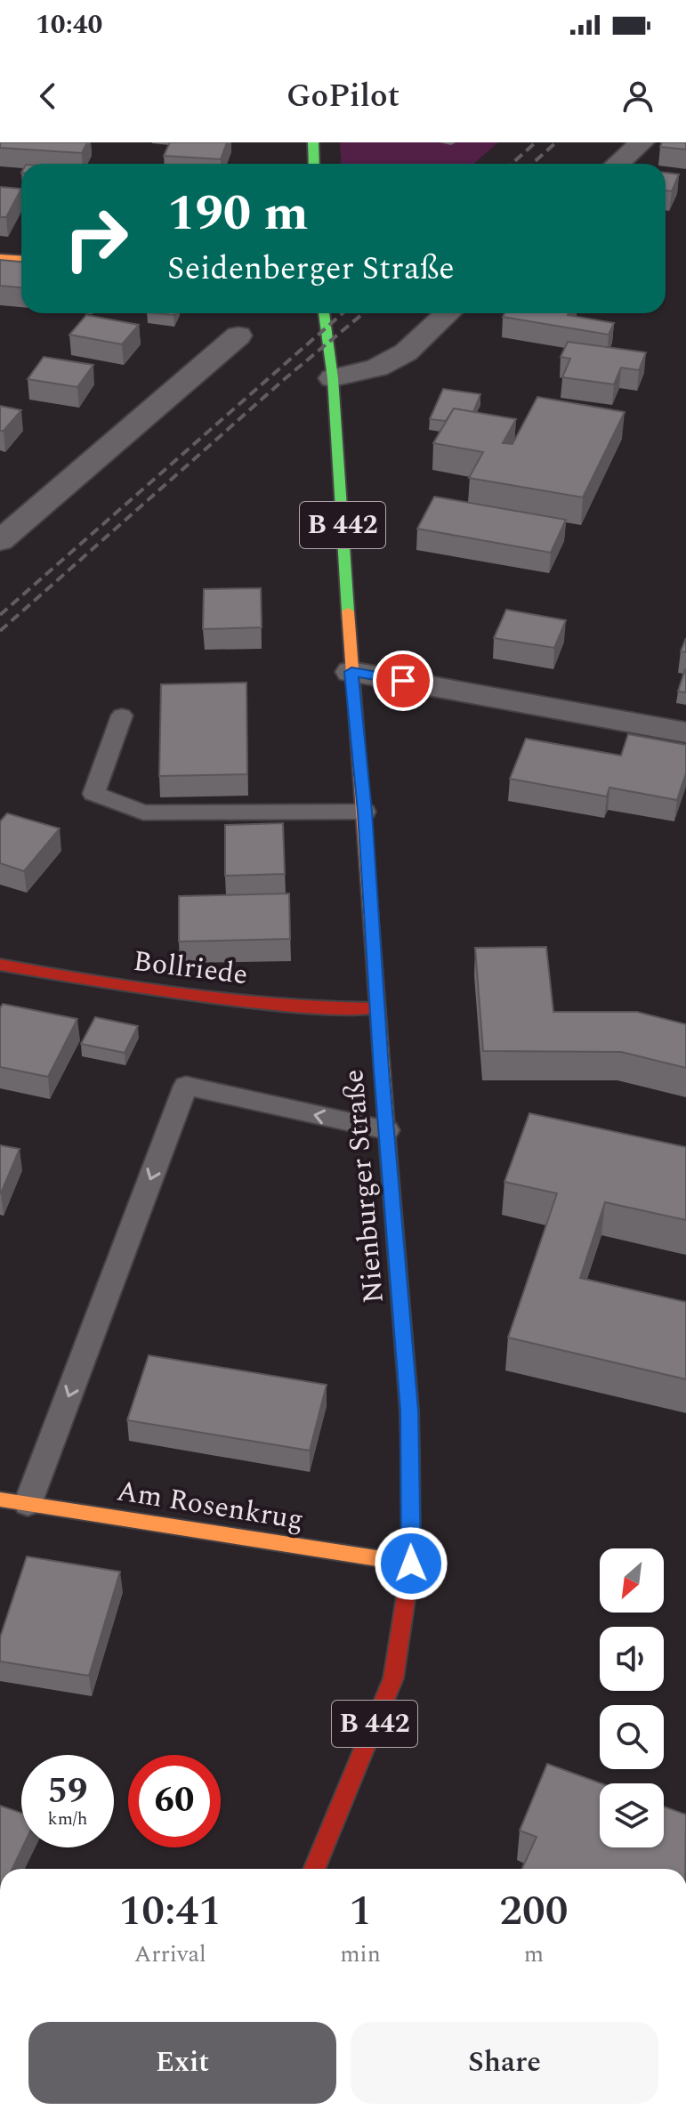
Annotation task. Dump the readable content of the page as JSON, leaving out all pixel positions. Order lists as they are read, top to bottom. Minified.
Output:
{"streets":{"main road":["B 442","Bollriede","Nienburger Straße","Am Rosenkrug"]},"crossings":[["Bollriede","Nienburger Straße"],["Nienburger Straße","Am Rosenkrug"]],"north":"bottom left","page":{"status":"10:40","header":"GoPilot","turn":["190 m","Seidenberger Straße"],"speed":"59 km/h","limit":"60","eta":["10:41","Arrival","1","min","200","m"],"buttons":["Exit","Share"]}}
